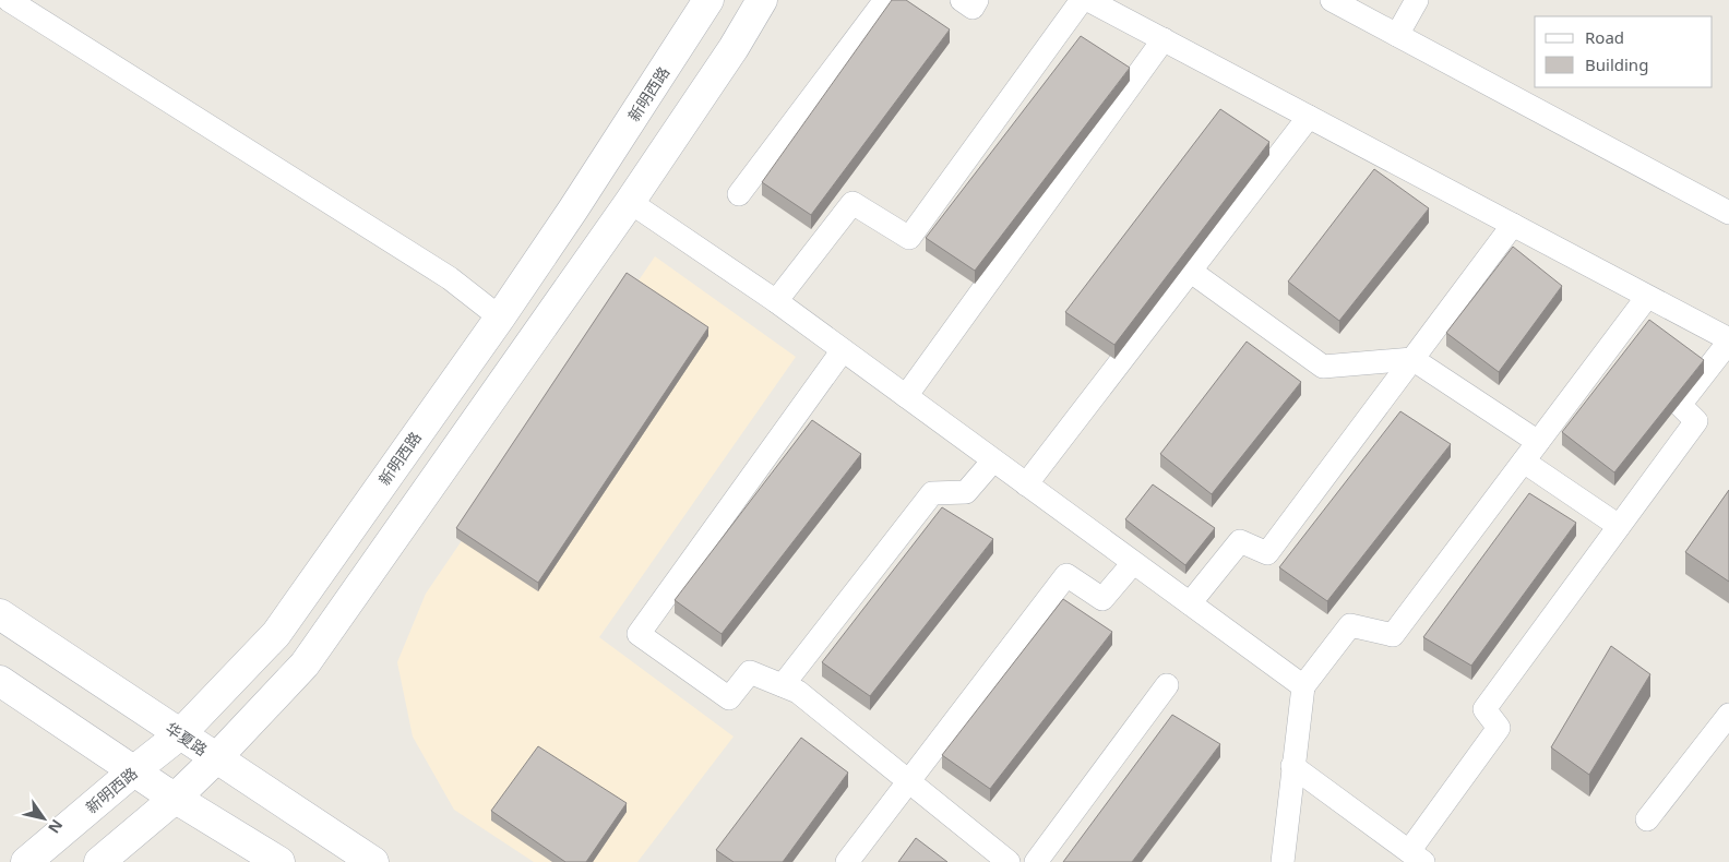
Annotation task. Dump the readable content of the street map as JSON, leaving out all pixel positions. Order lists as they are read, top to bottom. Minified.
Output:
{"streets":{"street":["新明西路","华夏路"]},"crossings":[["新明西路","华夏路"]],"legend":["Road","Building"],"north":"bottom right"}
